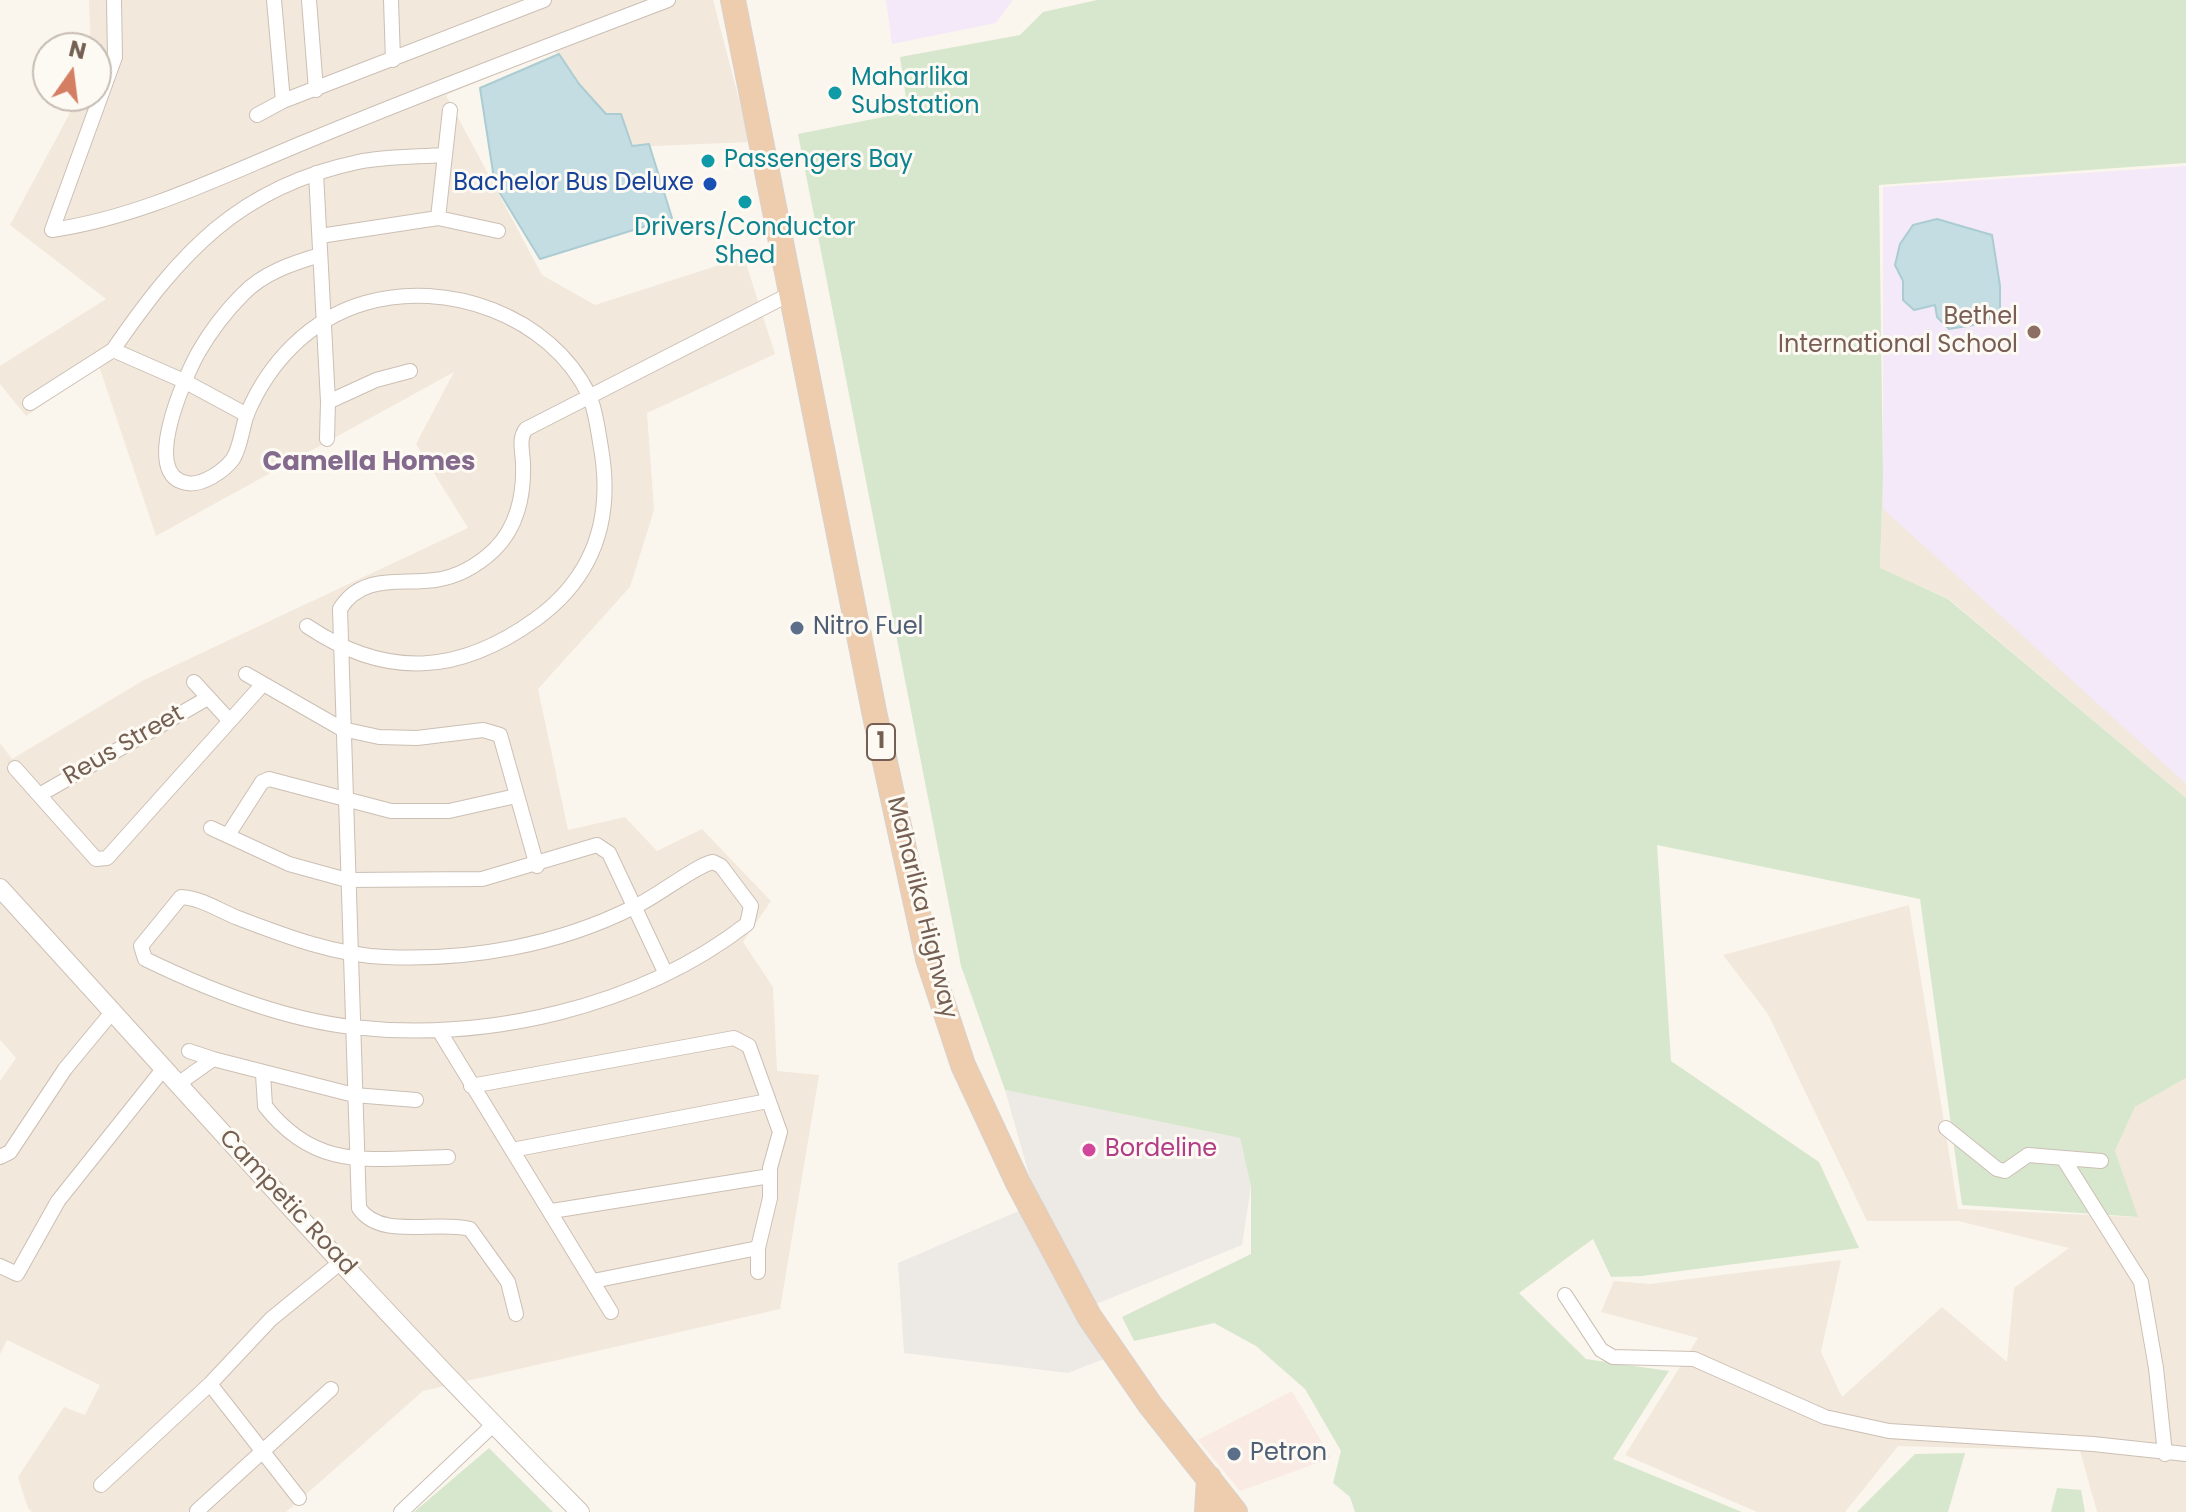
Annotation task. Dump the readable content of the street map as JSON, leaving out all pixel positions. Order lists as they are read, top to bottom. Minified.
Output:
{"streets":{"highway":["1","Maharlika Highway"],"street":["Reus Street","Campetic Road"]},"districts":["Camella Homes"],"places":["Maharlika Substation","Passengers Bay","Bachelor Bus Deluxe","Drivers/Conductor Shed","Bethel International School","Nitro Fuel","Bordeline","Petron"],"north":"top"}
